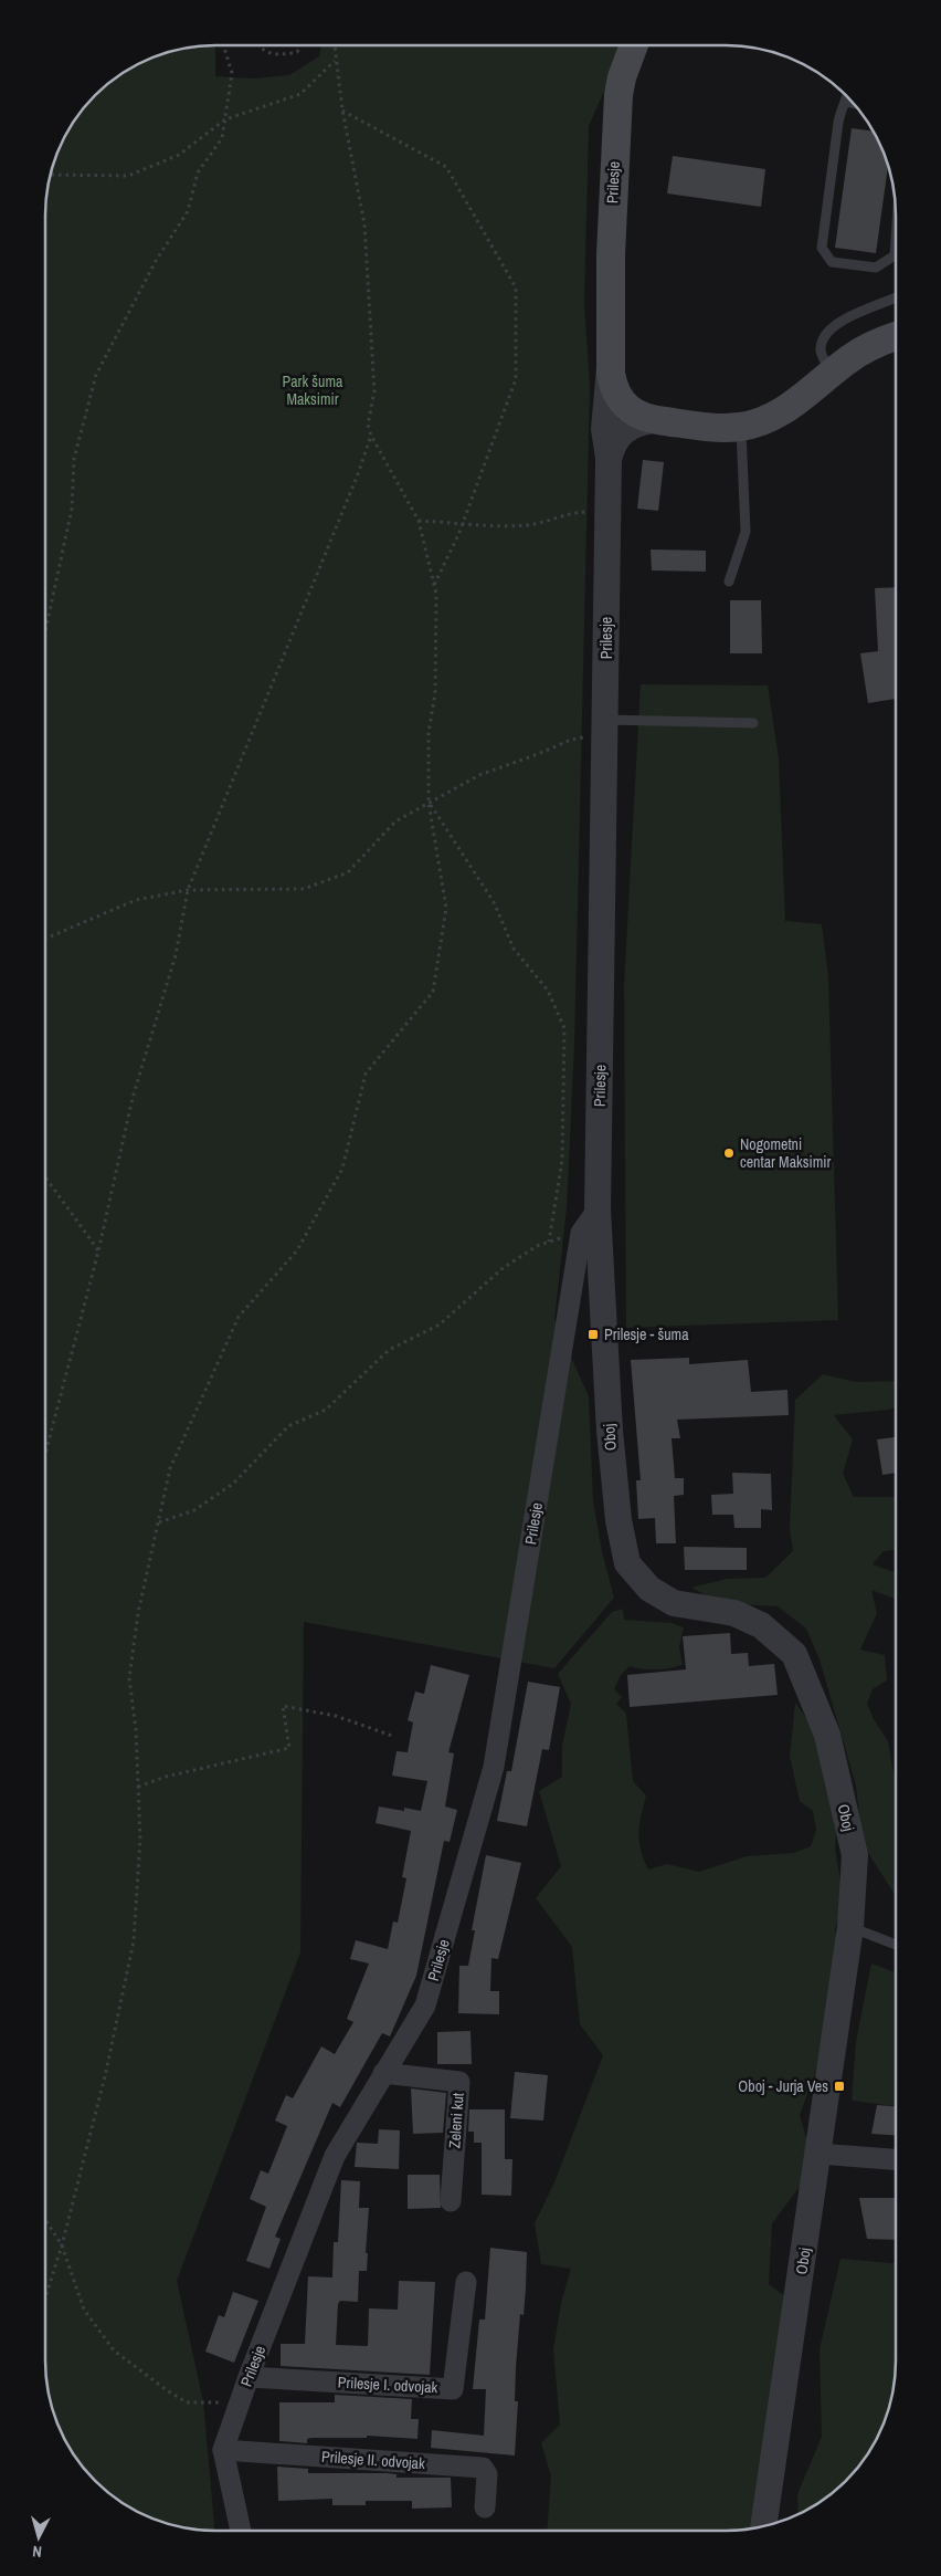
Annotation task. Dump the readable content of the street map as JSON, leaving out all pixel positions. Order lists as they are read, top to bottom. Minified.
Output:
{"streets":{"main road":["Prilesje"],"street":["Oboj","Zeleni kut","Prilesje I. odvojak","Prilesje II. odvojak"]},"crossings":[["Prilesje","Oboj"],["Prilesje","Zeleni kut"],["Prilesje","Prilesje I. odvojak"],["Prilesje","Prilesje II. odvojak"]],"parks":["Park šuma Maksimir"],"places":{"other":["Nogometni centar Maksimir"],"transit":["Prilesje - šuma","Oboj - Jurja Ves"]},"north":"bottom"}
